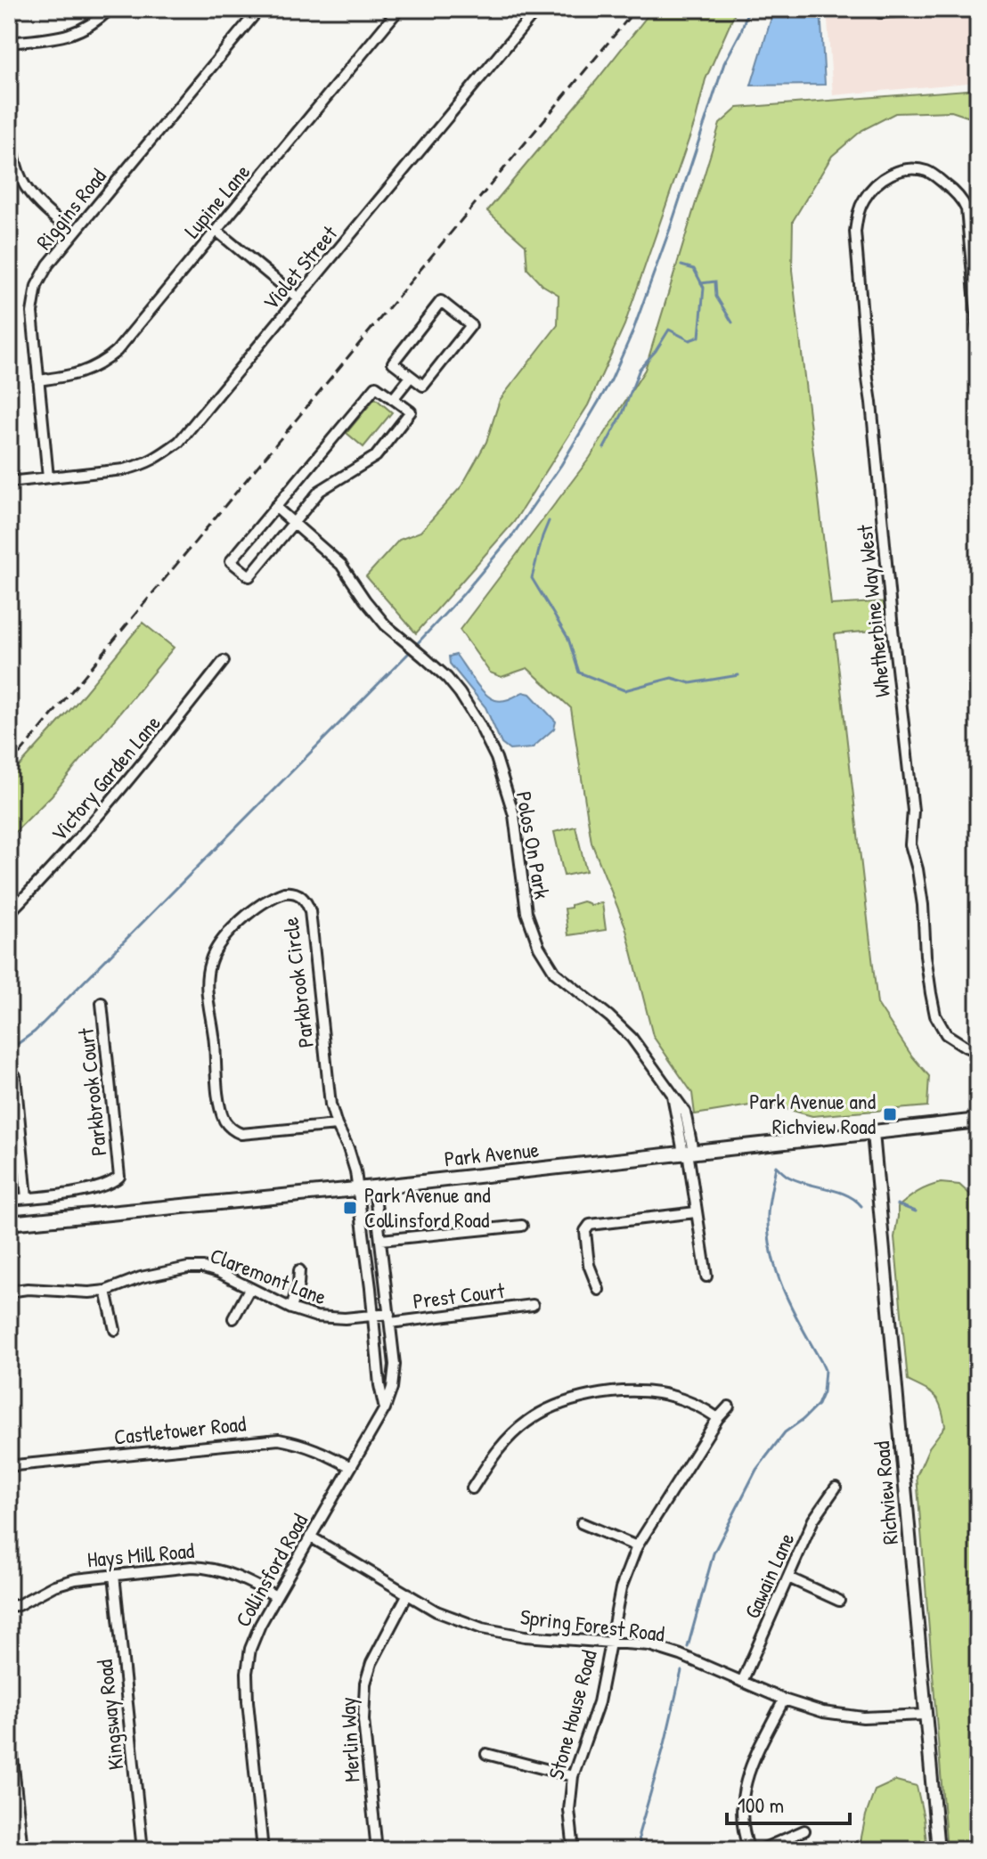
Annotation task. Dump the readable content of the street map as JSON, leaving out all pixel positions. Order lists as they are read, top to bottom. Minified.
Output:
{"streets":{"main road":["Park Avenue"],"street":["Lupine Lane","Riggins Road","Violet Street","Whetherbine Way West","Victory Garden Lane","Polos On Park","Parkbrook Circle","Parkbrook Court","Claremont Lane","Prest Court","Castletower Road","Richview Road","Hays Mill Road","Collinsford Road","Gawain Lane","Spring Forest Road","Kingsway Road","Stone House Road","Merlin Way"]},"crossings":[["Lupine Lane","Riggins Road"],["Riggins Road","Violet Street"],["Polos On Park","Park Avenue"],["Parkbrook Circle","Park Avenue"],["Park Avenue","Richview Road"],["Park Avenue","Collinsford Road"],["Claremont Lane","Prest Court"],["Claremont Lane","Collinsford Road"],["Prest Court","Collinsford Road"],["Castletower Road","Collinsford Road"],["Richview Road","Spring Forest Road"],["Hays Mill Road","Collinsford Road"],["Hays Mill Road","Kingsway Road"],["Collinsford Road","Spring Forest Road"],["Gawain Lane","Spring Forest Road"],["Spring Forest Road","Stone House Road"],["Spring Forest Road","Merlin Way"]],"places":{"transit":["Park Avenue and Richview Road","Park Avenue and Collinsford Road"]},"scale_bar":"100 m"}
